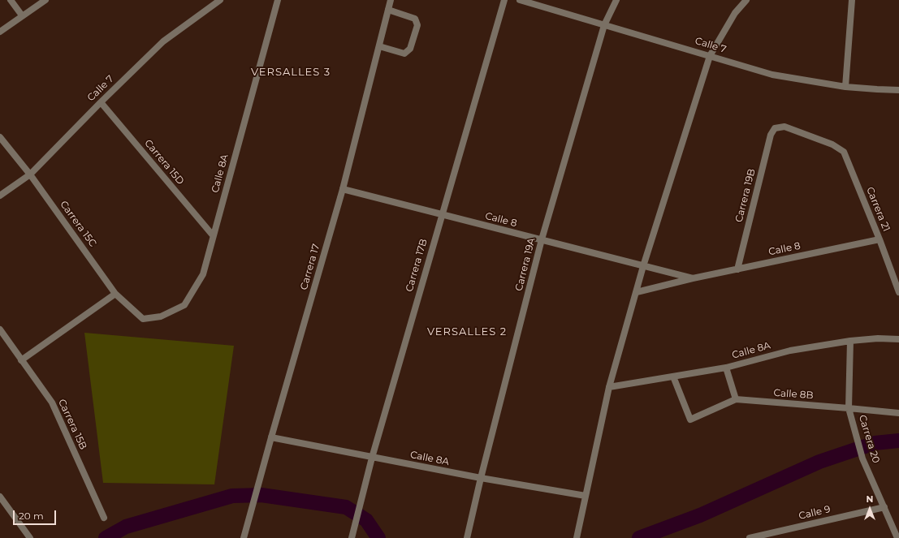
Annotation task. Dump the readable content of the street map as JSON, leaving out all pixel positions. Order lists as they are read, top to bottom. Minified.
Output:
{"streets":{"street":["Calle 7","Carrera 15D","Calle 8A","Carrera 19B","Carrera 21","Calle 8","Carrera 15C","Carrera 19A","Carrera 17B","Carrera 17","Calle 8B","Carrera 15B","Carrera 20","Calle 9"]},"crossings":[["Calle 7","Carrera 15D"],["Calle 7","Carrera 15C"],["Calle 7","Carrera 19A"],["Carrera 15D","Calle 8A"],["Calle 8A","Carrera 15C"],["Calle 8A","Carrera 19A"],["Calle 8A","Carrera 17B"],["Calle 8A","Carrera 17"],["Calle 8A","Calle 8B"],["Calle 8A","Carrera 20"],["Carrera 19B","Carrera 21"],["Carrera 19B","Calle 8"],["Carrera 21","Calle 8"],["Calle 8","Carrera 19A"],["Calle 8","Carrera 17B"],["Calle 8","Carrera 17"],["Calle 8B","Carrera 20"],["Carrera 20","Calle 9"]],"districts":["VERSALLES 3","VERSALLES 2"],"scale_bar":"20 m","north":"top"}
